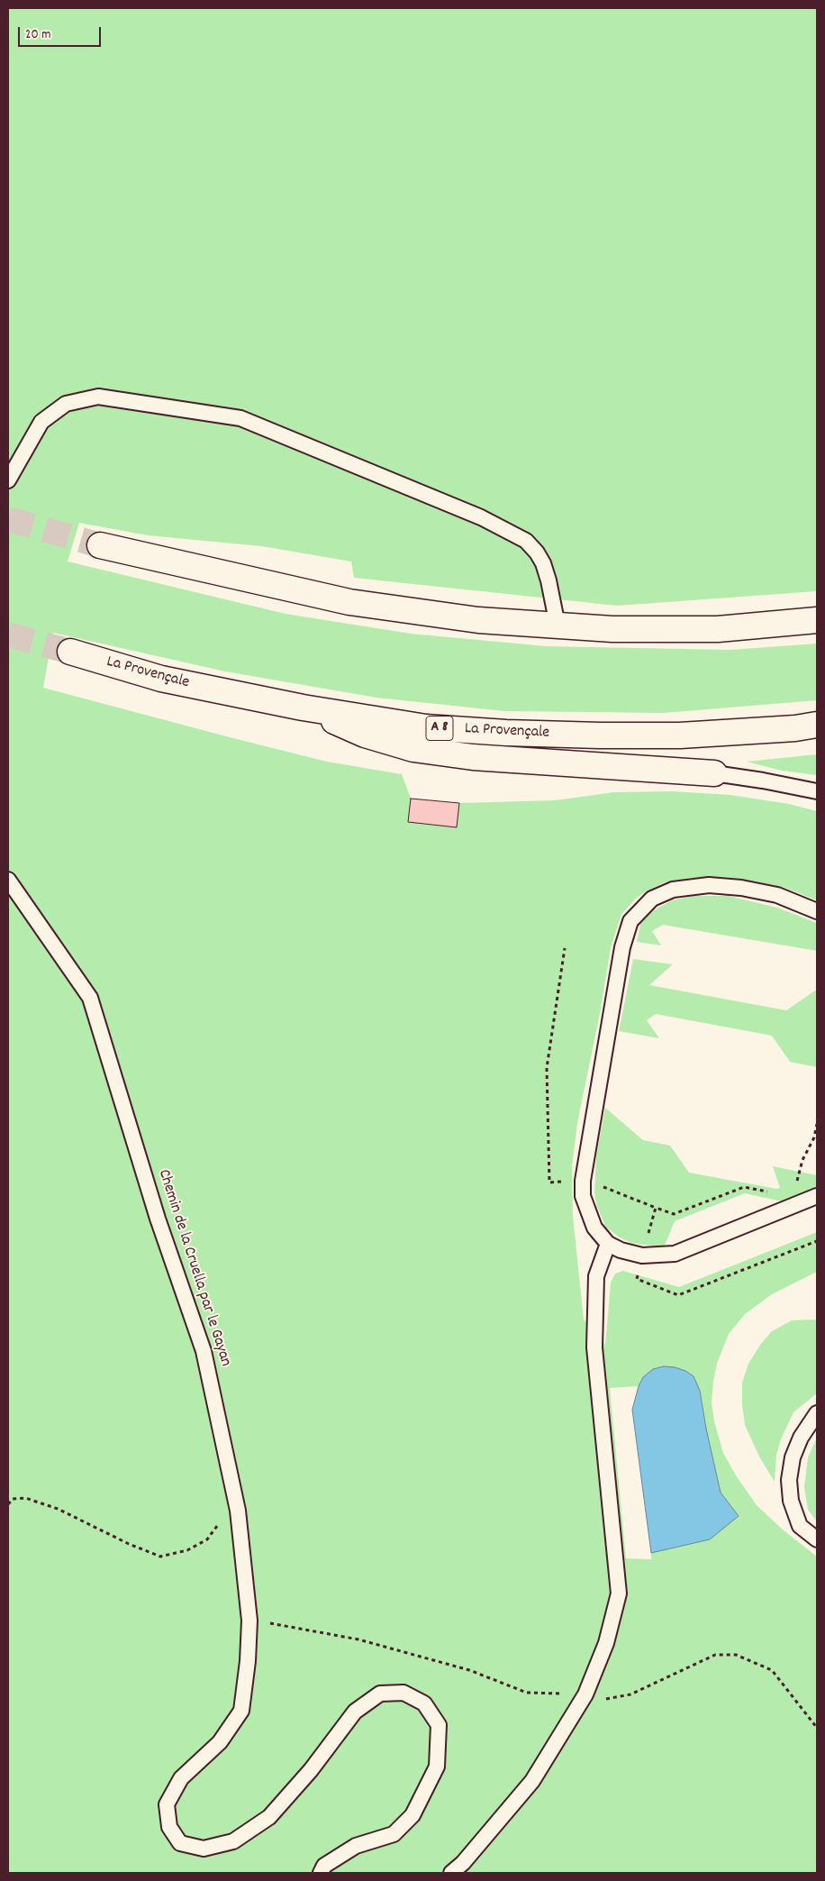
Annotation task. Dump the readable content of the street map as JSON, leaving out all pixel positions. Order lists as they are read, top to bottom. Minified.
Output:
{"streets":{"highway":["La Provençale","A 8"],"lane":["Chemin de la Cruella par le Gayan"]},"scale_bar":"20 m"}
